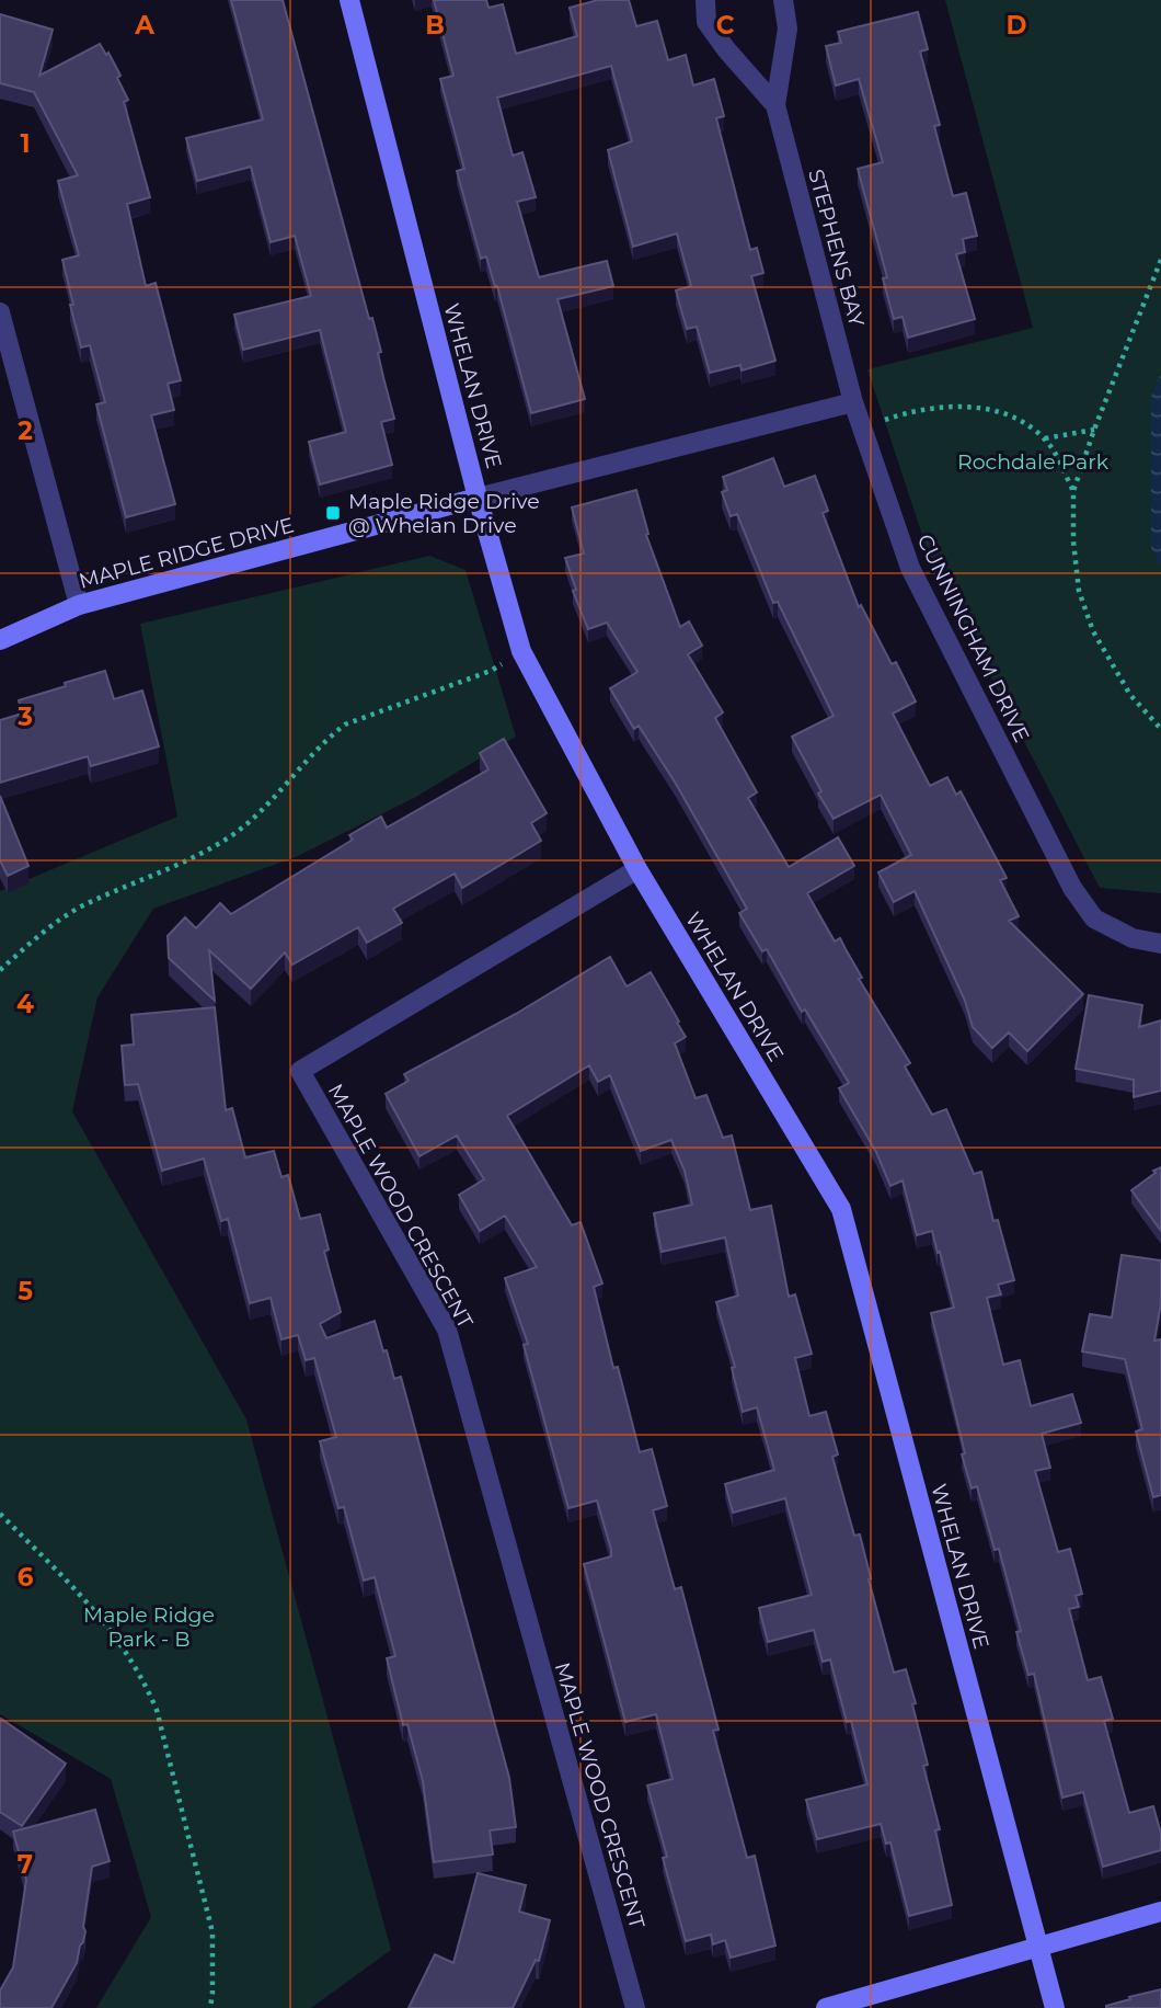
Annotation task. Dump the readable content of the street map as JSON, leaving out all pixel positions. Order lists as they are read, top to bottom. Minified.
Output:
{"streets":{"street":["STEPHENS BAY","WHELAN DRIVE","MAPLE RIDGE DRIVE","CUNNINGHAM DRIVE","MAPLE WOOD CRESCENT"]},"crossings":[["STEPHENS BAY","CUNNINGHAM DRIVE"],["WHELAN DRIVE","MAPLE RIDGE DRIVE"],["WHELAN DRIVE","MAPLE WOOD CRESCENT"]],"parks":["Rochdale Park","Maple Ridge Park - B"],"places":{"transit":["Maple Ridge Drive @ Whelan Drive"]},"grid":{"columns":["A","B","C","D"],"rows":["1","2","3","4","5","6","7"]}}
